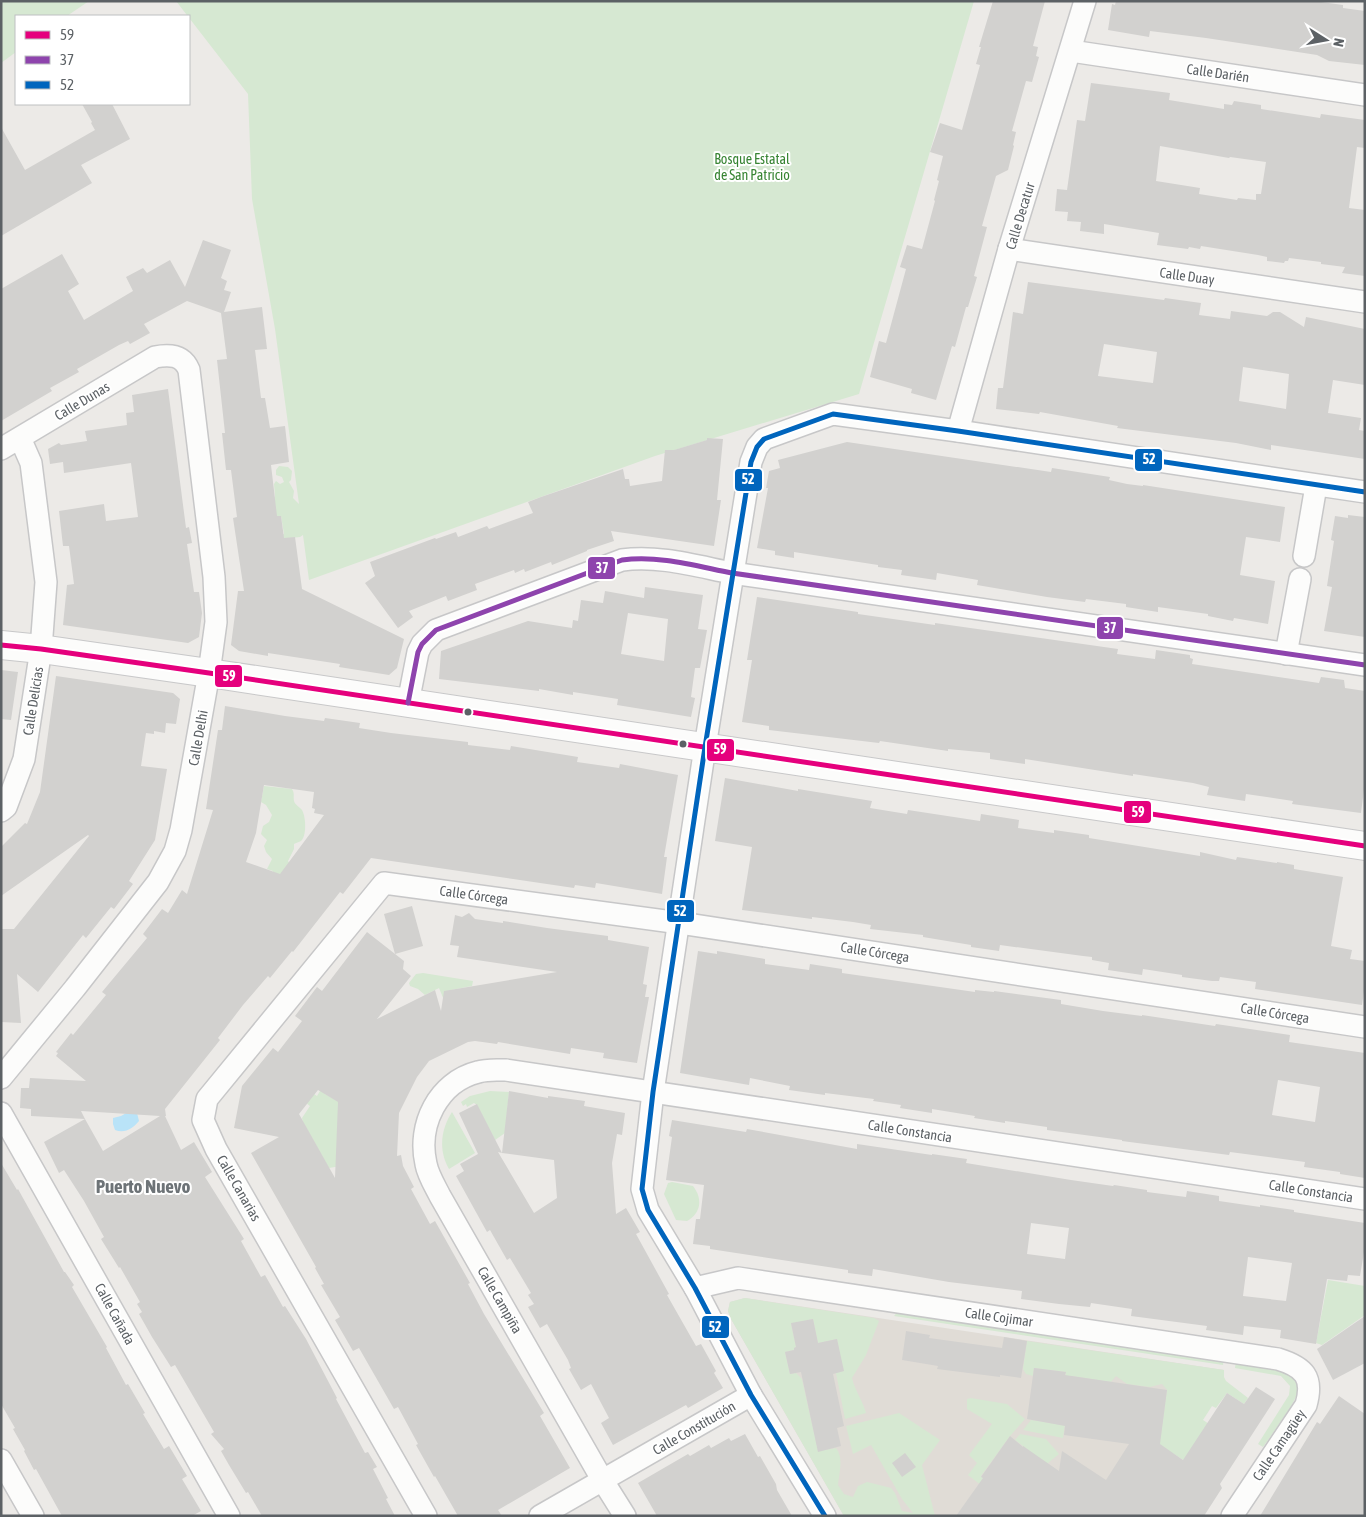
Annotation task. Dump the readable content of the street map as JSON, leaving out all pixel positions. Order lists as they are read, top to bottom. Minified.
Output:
{"streets":{"street":["Calle Darién","Calle Decatur","Calle Duay","Calle Dunas","Calle Delicias","Calle Delhi","Calle Córcega","Calle Constancia","Calle Canarias","Calle Campiña","Calle Cañada","Calle Cojimar","Calle Constitución","Calle Camagüey"]},"crossings":[["Calle Darién","Calle Decatur"],["Calle Decatur","Calle Duay"],["Calle Dunas","Calle Delicias"],["Calle Dunas","Calle Delhi"],["Calle Córcega","Calle Canarias"],["Calle Constancia","Calle Campiña"],["Calle Campiña","Calle Constitución"],["Calle Cojimar","Calle Camagüey"]],"districts":["Puerto Nuevo"],"parks":["Bosque Estatal de San Patricio"],"lines":["transit line 52","transit line 37","transit line 59"],"legend":["59","37","52"],"north":"right"}
